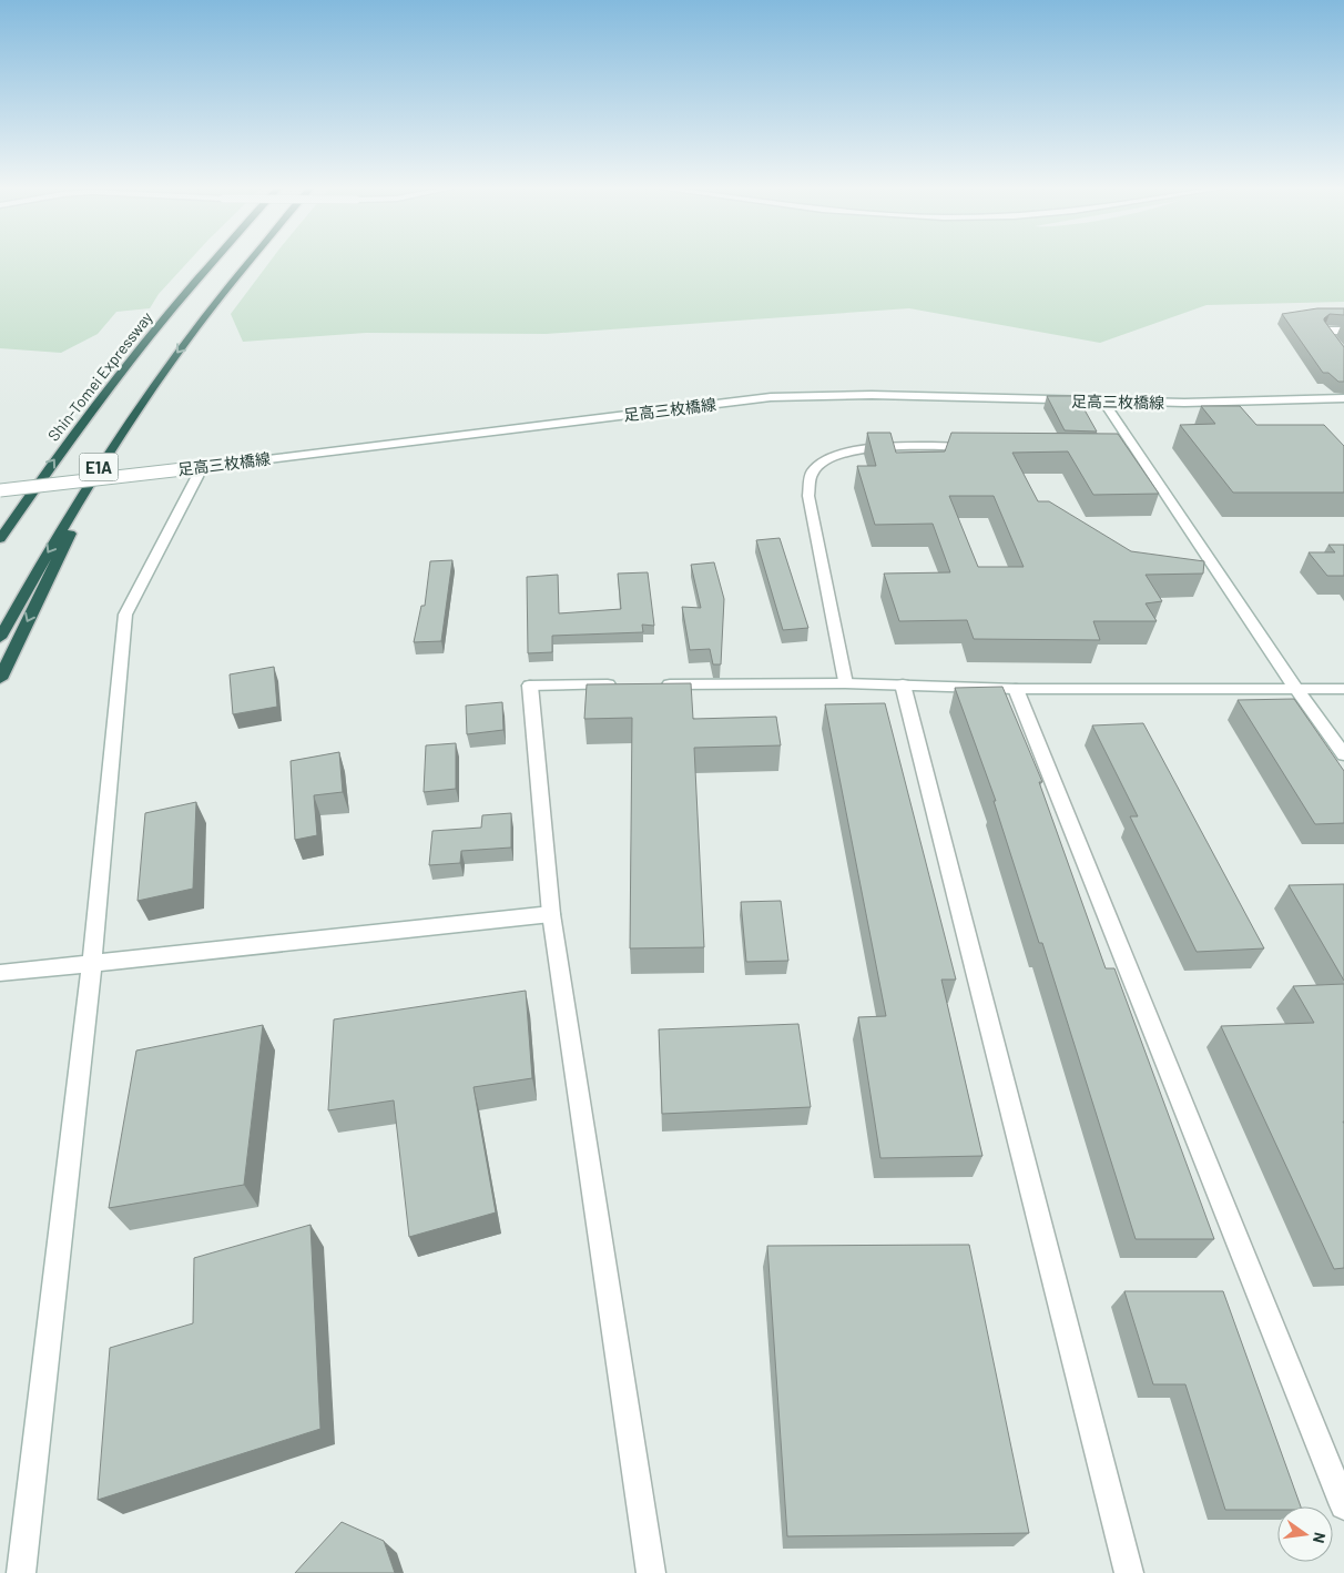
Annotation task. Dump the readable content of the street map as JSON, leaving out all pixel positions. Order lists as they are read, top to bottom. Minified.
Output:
{"streets":{"highway":["Shin-Tomei Expressway","E1A"],"street":["足高三枚橋線"]},"north":"right"}
